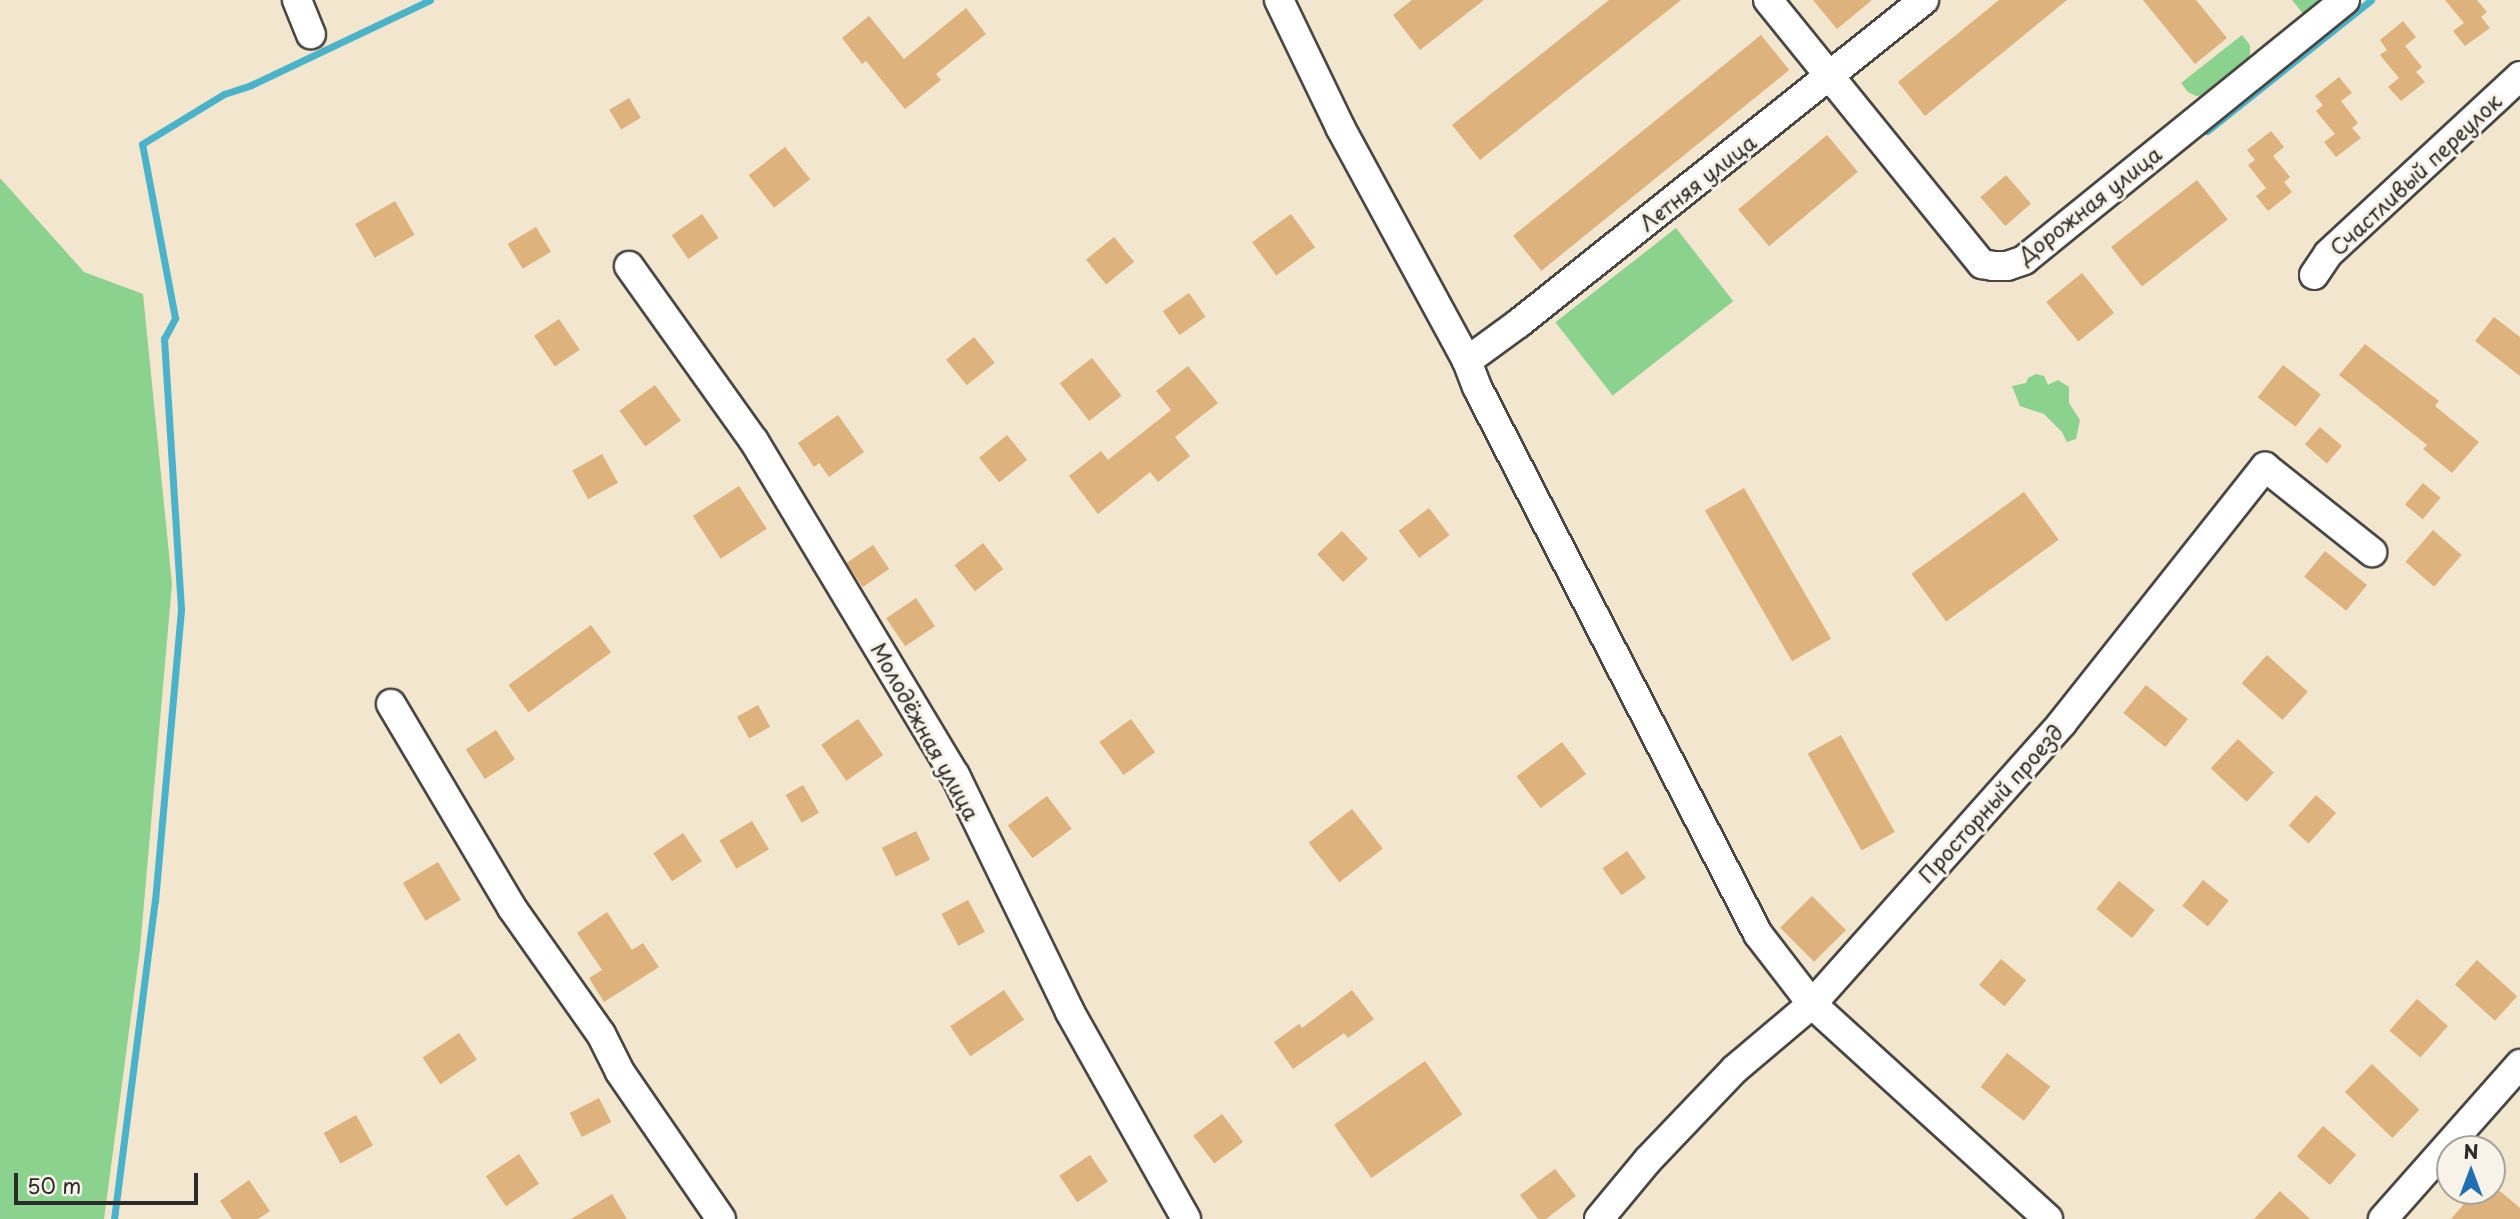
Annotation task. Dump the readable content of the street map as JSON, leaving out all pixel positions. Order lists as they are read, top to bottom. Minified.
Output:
{"streets":{"street":["Счастливый переулок","Летняя улица","Дорожная улица","Молодёжная улица","Просторный проезд"]},"crossings":[["Летняя улица","Дорожная улица"]],"scale_bar":"50 m","north":"top"}
